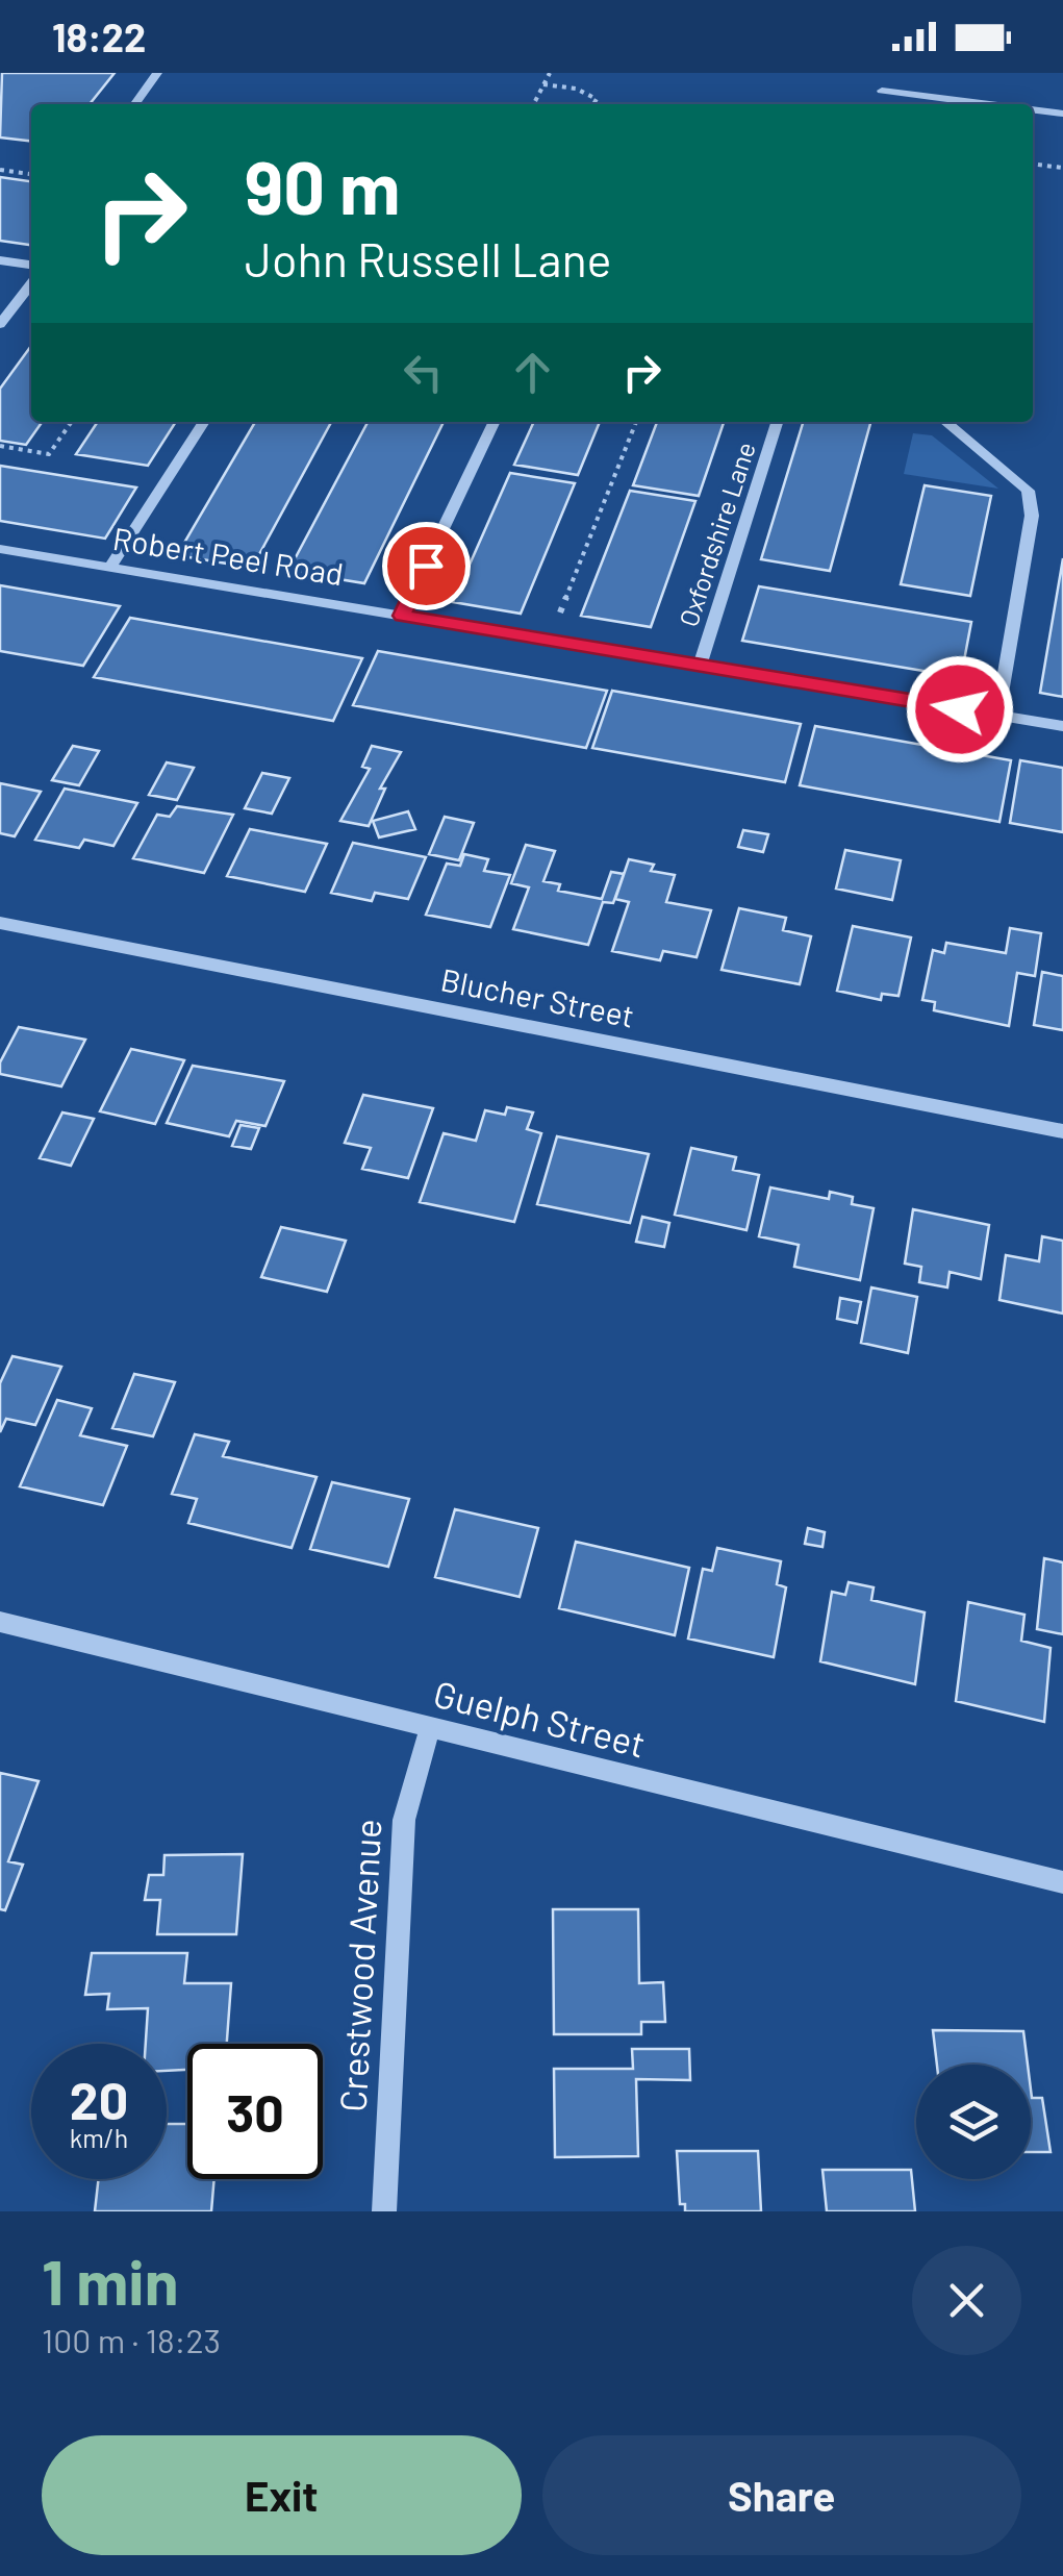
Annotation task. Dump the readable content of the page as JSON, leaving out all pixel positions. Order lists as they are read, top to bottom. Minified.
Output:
{"streets":{"street":["Oxfordshire Lane","Robert Peel Road","Blucher Street","Guelph Street","Crestwood Avenue"]},"crossings":[["Oxfordshire Lane","Robert Peel Road"],["Guelph Street","Crestwood Avenue"]],"page":{"status":"18:22","turn":["90 m","John Russell Lane"],"speed":"20 km/h","limit":"30","heading":["1 min","100 m · 18:23"],"buttons":["Exit","Share"]}}
